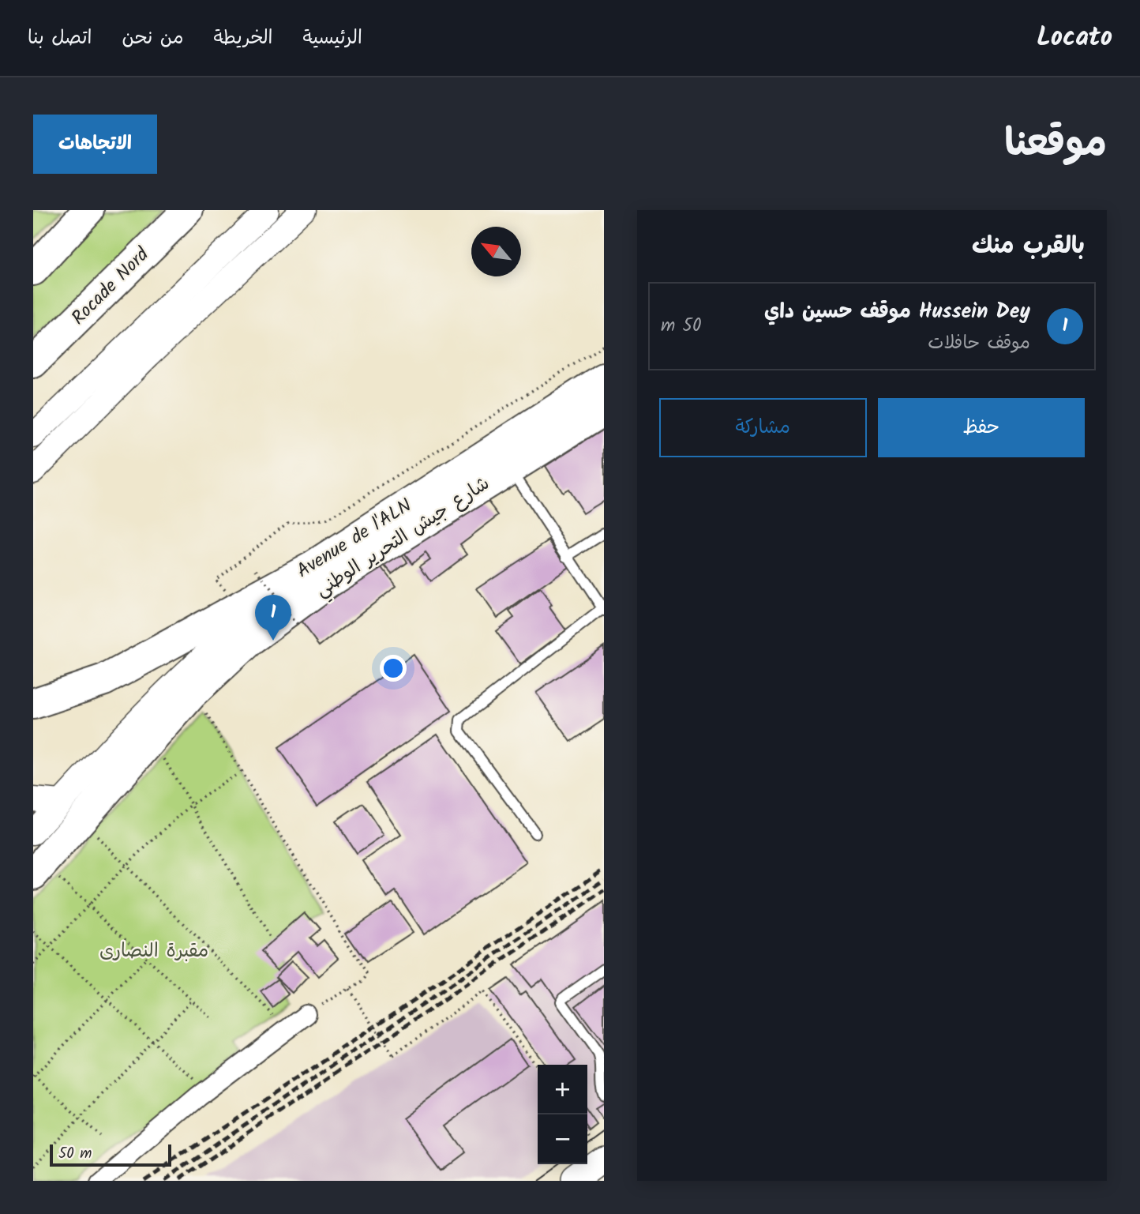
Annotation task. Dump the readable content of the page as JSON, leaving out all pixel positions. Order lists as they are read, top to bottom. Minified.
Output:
{"streets":{"highway":["Rocade Nord","شارع جيش التحرير الوطني","Avenue de l'ALN"]},"parks":["مقبرة النصارى"],"scale_bar":"50 m","north":"top left","page":{"header":"Locato","nav":["الرئيسية","الخريطة","من نحن","اتصل بنا"],"title":"موقعنا","buttons":["الاتجاهات",["حفظ","مشاركة"]],"heading":"بالقرب منك","list":[{"mark":"1","name":"Hussein Dey موقف حسين داي","note":"موقف حافلات","value":"50 m"}],"pins":"1","map_buttons":["+","−"],"scale":"50 m"}}
